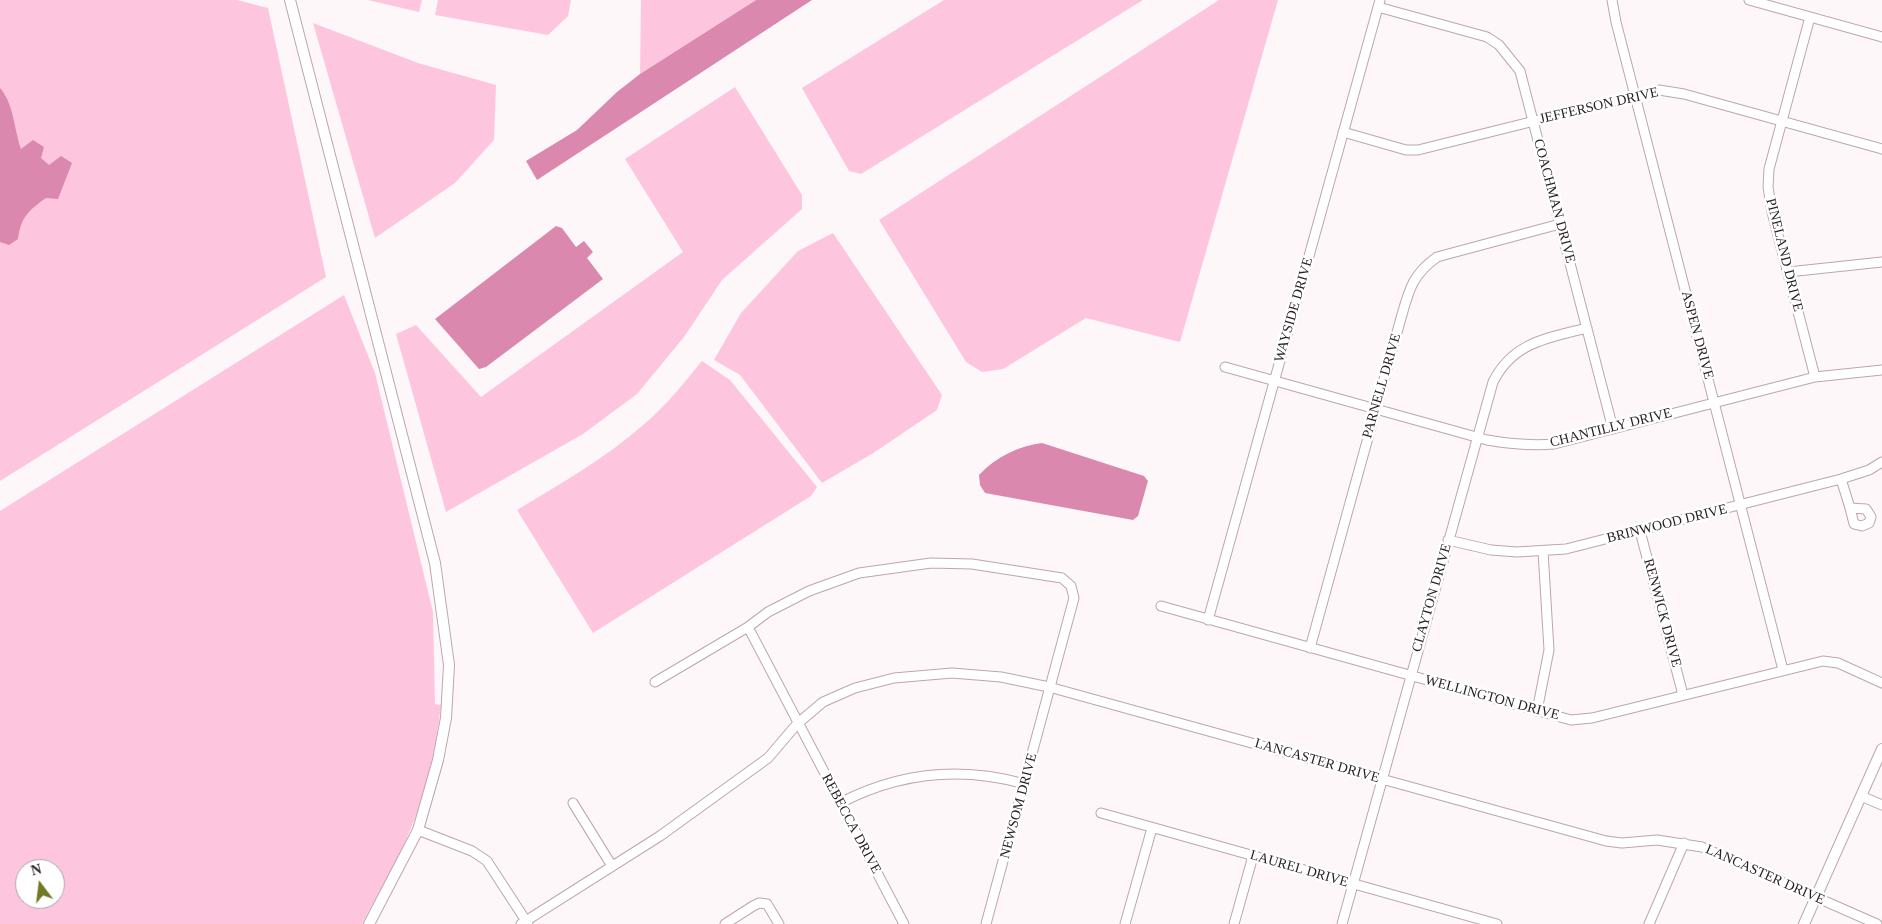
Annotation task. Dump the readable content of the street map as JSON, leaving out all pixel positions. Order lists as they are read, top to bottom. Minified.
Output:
{"streets":{"street":["JEFFERSON DRIVE","COACHMAN DRIVE","PINELAND DRIVE","WAYSIDE DRIVE","ASPEN DRIVE","PARNELL DRIVE","CHANTILLY DRIVE","BRINWOOD DRIVE","CLAYTON DRIVE","RENWICK DRIVE","WELLINGTON DRIVE","LANCASTER DRIVE","NEWSOM DRIVE","REBECCA DRIVE","LAUREL DRIVE"]},"crossings":[["JEFFERSON DRIVE","COACHMAN DRIVE"],["JEFFERSON DRIVE","PINELAND DRIVE"],["JEFFERSON DRIVE","WAYSIDE DRIVE"],["JEFFERSON DRIVE","ASPEN DRIVE"],["COACHMAN DRIVE","WAYSIDE DRIVE"],["COACHMAN DRIVE","PARNELL DRIVE"],["COACHMAN DRIVE","CHANTILLY DRIVE"],["COACHMAN DRIVE","CLAYTON DRIVE"],["PINELAND DRIVE","CHANTILLY DRIVE"],["WAYSIDE DRIVE","CHANTILLY DRIVE"],["WAYSIDE DRIVE","WELLINGTON DRIVE"],["ASPEN DRIVE","CHANTILLY DRIVE"],["ASPEN DRIVE","BRINWOOD DRIVE"],["ASPEN DRIVE","WELLINGTON DRIVE"],["PARNELL DRIVE","CHANTILLY DRIVE"],["PARNELL DRIVE","WELLINGTON DRIVE"],["CHANTILLY DRIVE","CLAYTON DRIVE"],["BRINWOOD DRIVE","CLAYTON DRIVE"],["BRINWOOD DRIVE","RENWICK DRIVE"],["CLAYTON DRIVE","WELLINGTON DRIVE"],["CLAYTON DRIVE","LANCASTER DRIVE"],["CLAYTON DRIVE","LAUREL DRIVE"],["RENWICK DRIVE","WELLINGTON DRIVE"],["LANCASTER DRIVE","NEWSOM DRIVE"],["LANCASTER DRIVE","REBECCA DRIVE"],["NEWSOM DRIVE","REBECCA DRIVE"]],"north":"top"}
